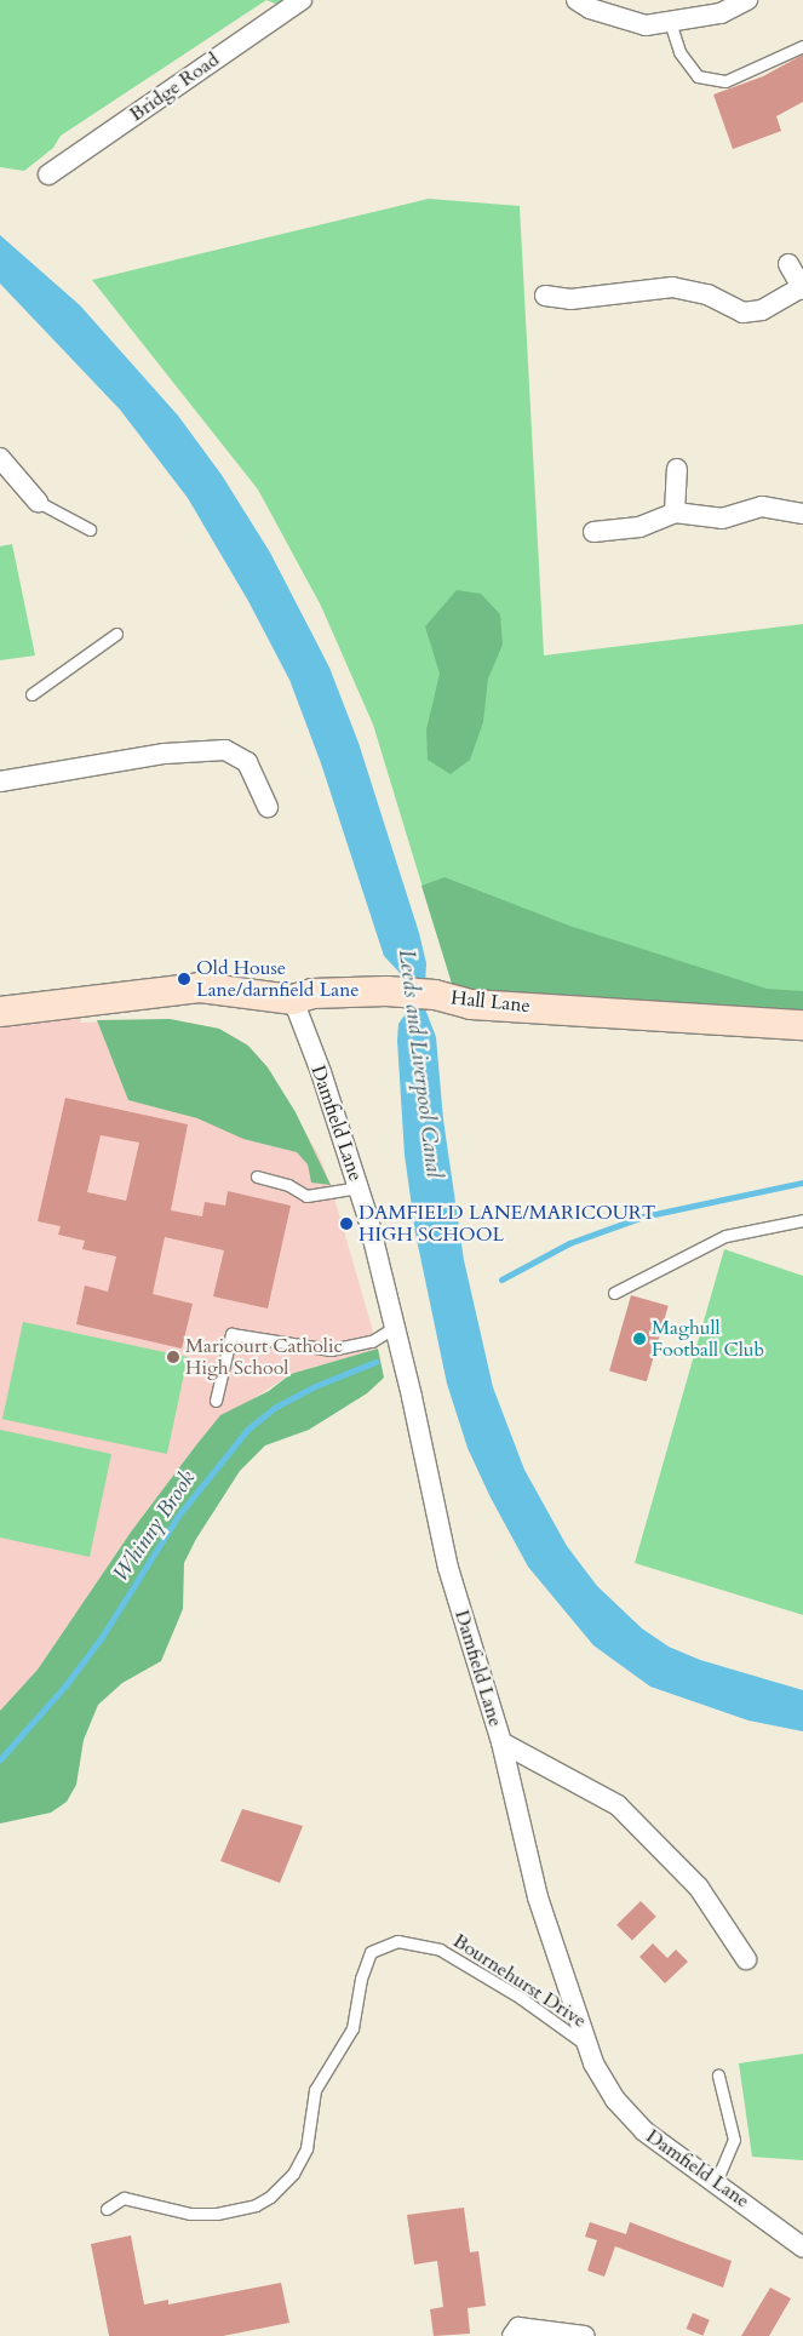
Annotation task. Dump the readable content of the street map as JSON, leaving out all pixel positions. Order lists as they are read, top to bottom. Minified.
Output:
{"streets":{"street":["Bridge Road","Hall Lane","Damfield Lane"],"lane":["Bournehurst Drive"]},"crossings":[["Hall Lane","Damfield Lane"],["Damfield Lane","Bournehurst Drive"]],"water":["Leeds and Liverpool Canal","Whinny Brook"],"places":["Old House Lane/darnfield Lane","DAMFIELD LANE/MARICOURT HIGH SCHOOL","Maghull Football Club","Maricourt Catholic High School"]}
